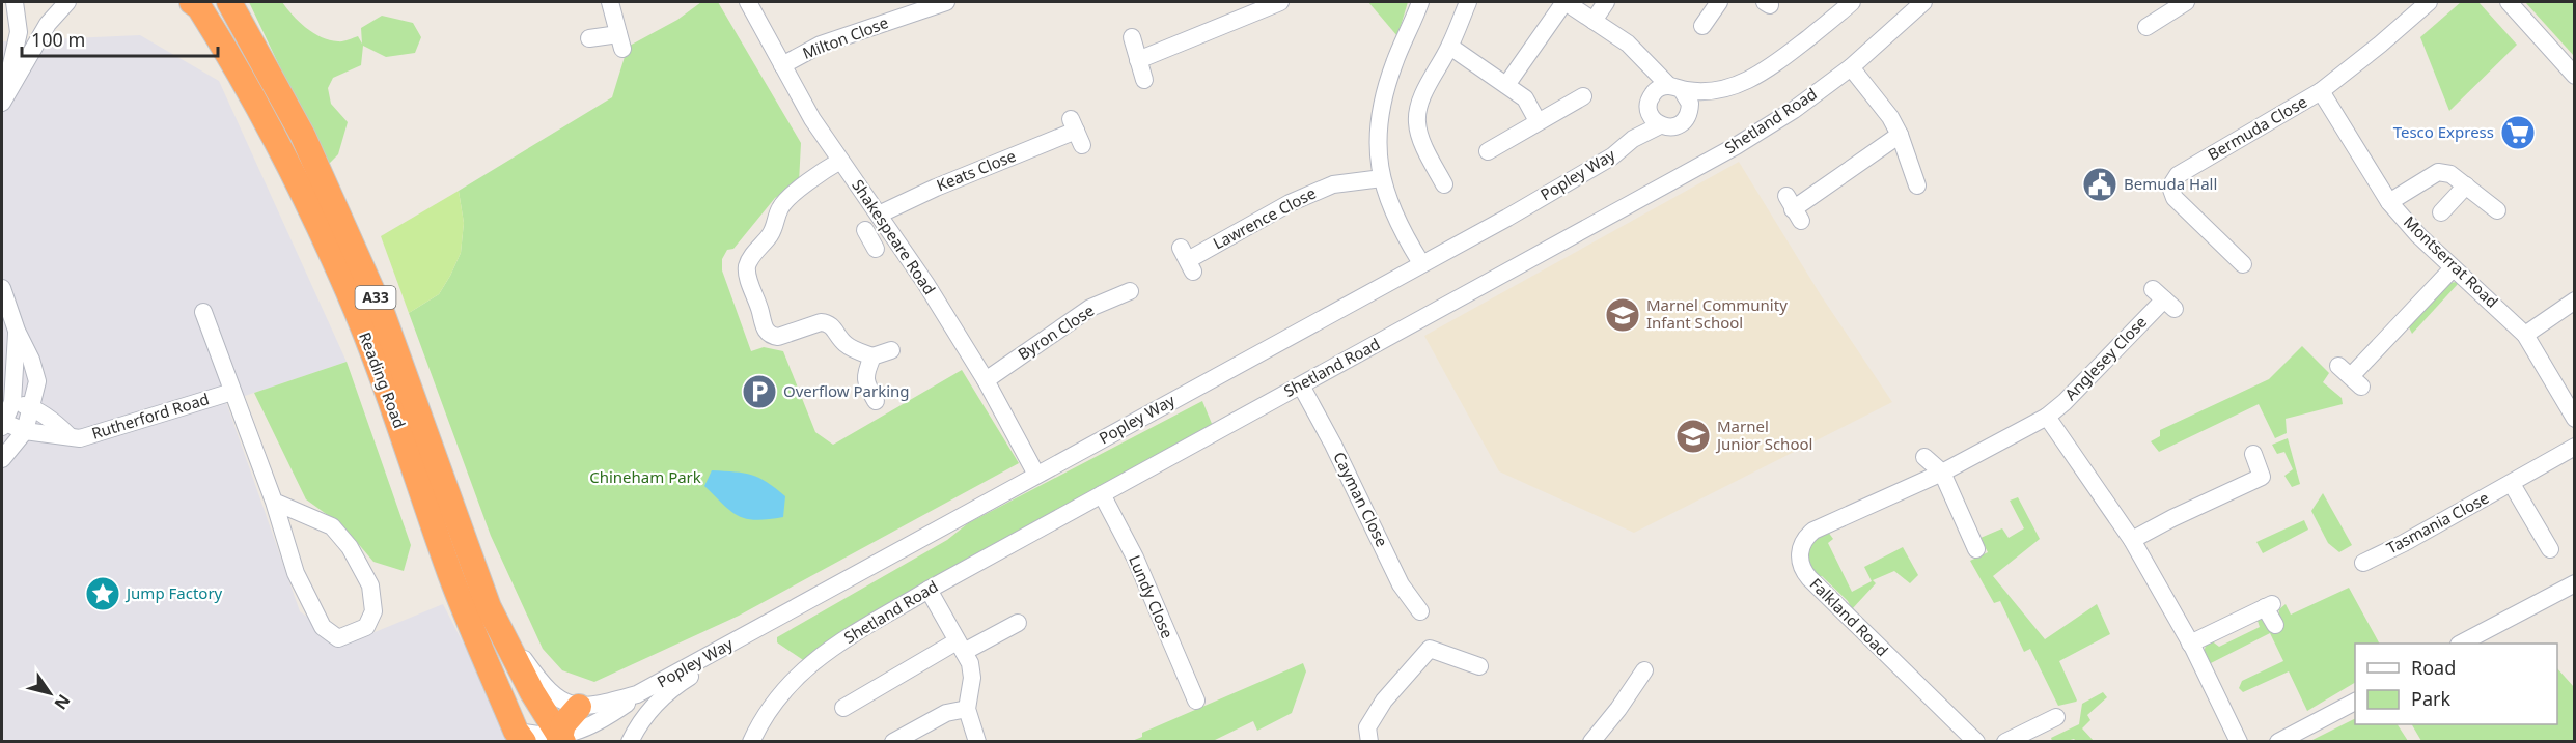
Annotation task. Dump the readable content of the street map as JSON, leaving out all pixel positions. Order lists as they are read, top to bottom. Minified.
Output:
{"streets":{"highway":["A33","Reading Road"],"street":["Milton Close","Shetland Road","Bermuda Close","Keats Close","Popley Way","Lawrence Close","Shakespeare Road","Montserrat Road","Byron Close","Anglesey Close","Rutherford Road","Cayman Close","Tasmania Close","Lundy Close","Falkland Road"]},"crossings":[["Milton Close","Shakespeare Road"],["Shetland Road","Cayman Close"],["Shetland Road","Lundy Close"],["Bermuda Close","Montserrat Road"],["Keats Close","Shakespeare Road"],["Popley Way","Shakespeare Road"],["Popley Way","Reading Road"],["Shakespeare Road","Byron Close"],["Anglesey Close","Falkland Road"]],"parks":["Chineham Park"],"places":{"supermarket":["Tesco Express"],"public building":["Bemuda Hall"],"school or university":["Marnel Community Infant School","Marnel Junior School"],"parking":["Overflow Parking"],"place":["Jump Factory"]},"legend":["Road","Park"],"scale_bar":"100 m","north":"bottom right"}
